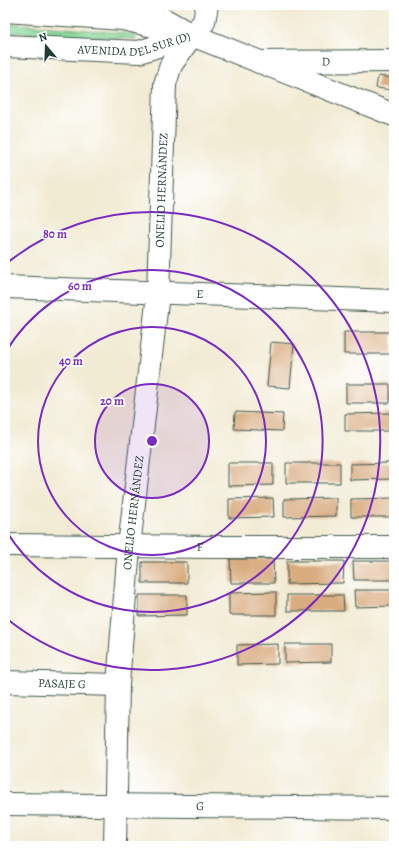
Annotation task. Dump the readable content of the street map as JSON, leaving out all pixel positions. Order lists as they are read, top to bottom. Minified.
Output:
{"streets":{"street":["AVENIDA DEL SUR (D)","D","ONELIO HERNÁNDEZ","E","F","PASAJE G","G"]},"crossings":[["AVENIDA DEL SUR (D)","ONELIO HERNÁNDEZ"],["ONELIO HERNÁNDEZ","E"],["ONELIO HERNÁNDEZ","F"],["ONELIO HERNÁNDEZ","PASAJE G"],["ONELIO HERNÁNDEZ","G"]],"north":"top","rings":["80 m","60 m","40 m","20 m"]}
